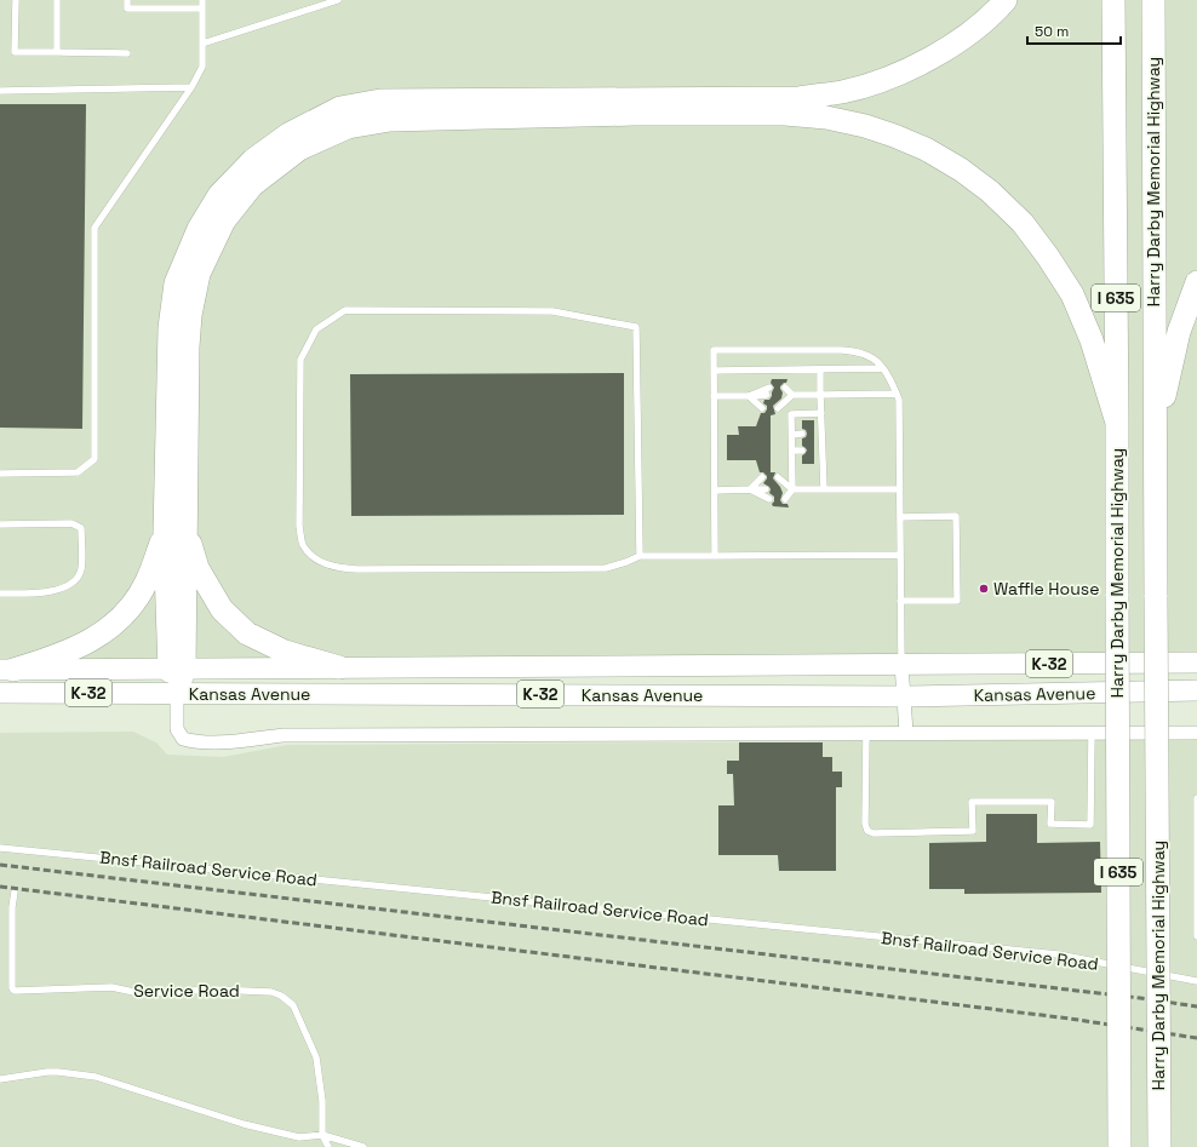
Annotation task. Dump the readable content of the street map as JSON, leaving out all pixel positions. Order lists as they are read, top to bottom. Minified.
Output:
{"streets":{"highway":["Harry Darby Memorial Highway","I 635"],"main road":["K-32","Kansas Avenue"],"lane":["Bnsf Railroad Service Road","Service Road"]},"places":["Waffle House"],"scale_bar":"50 m"}
